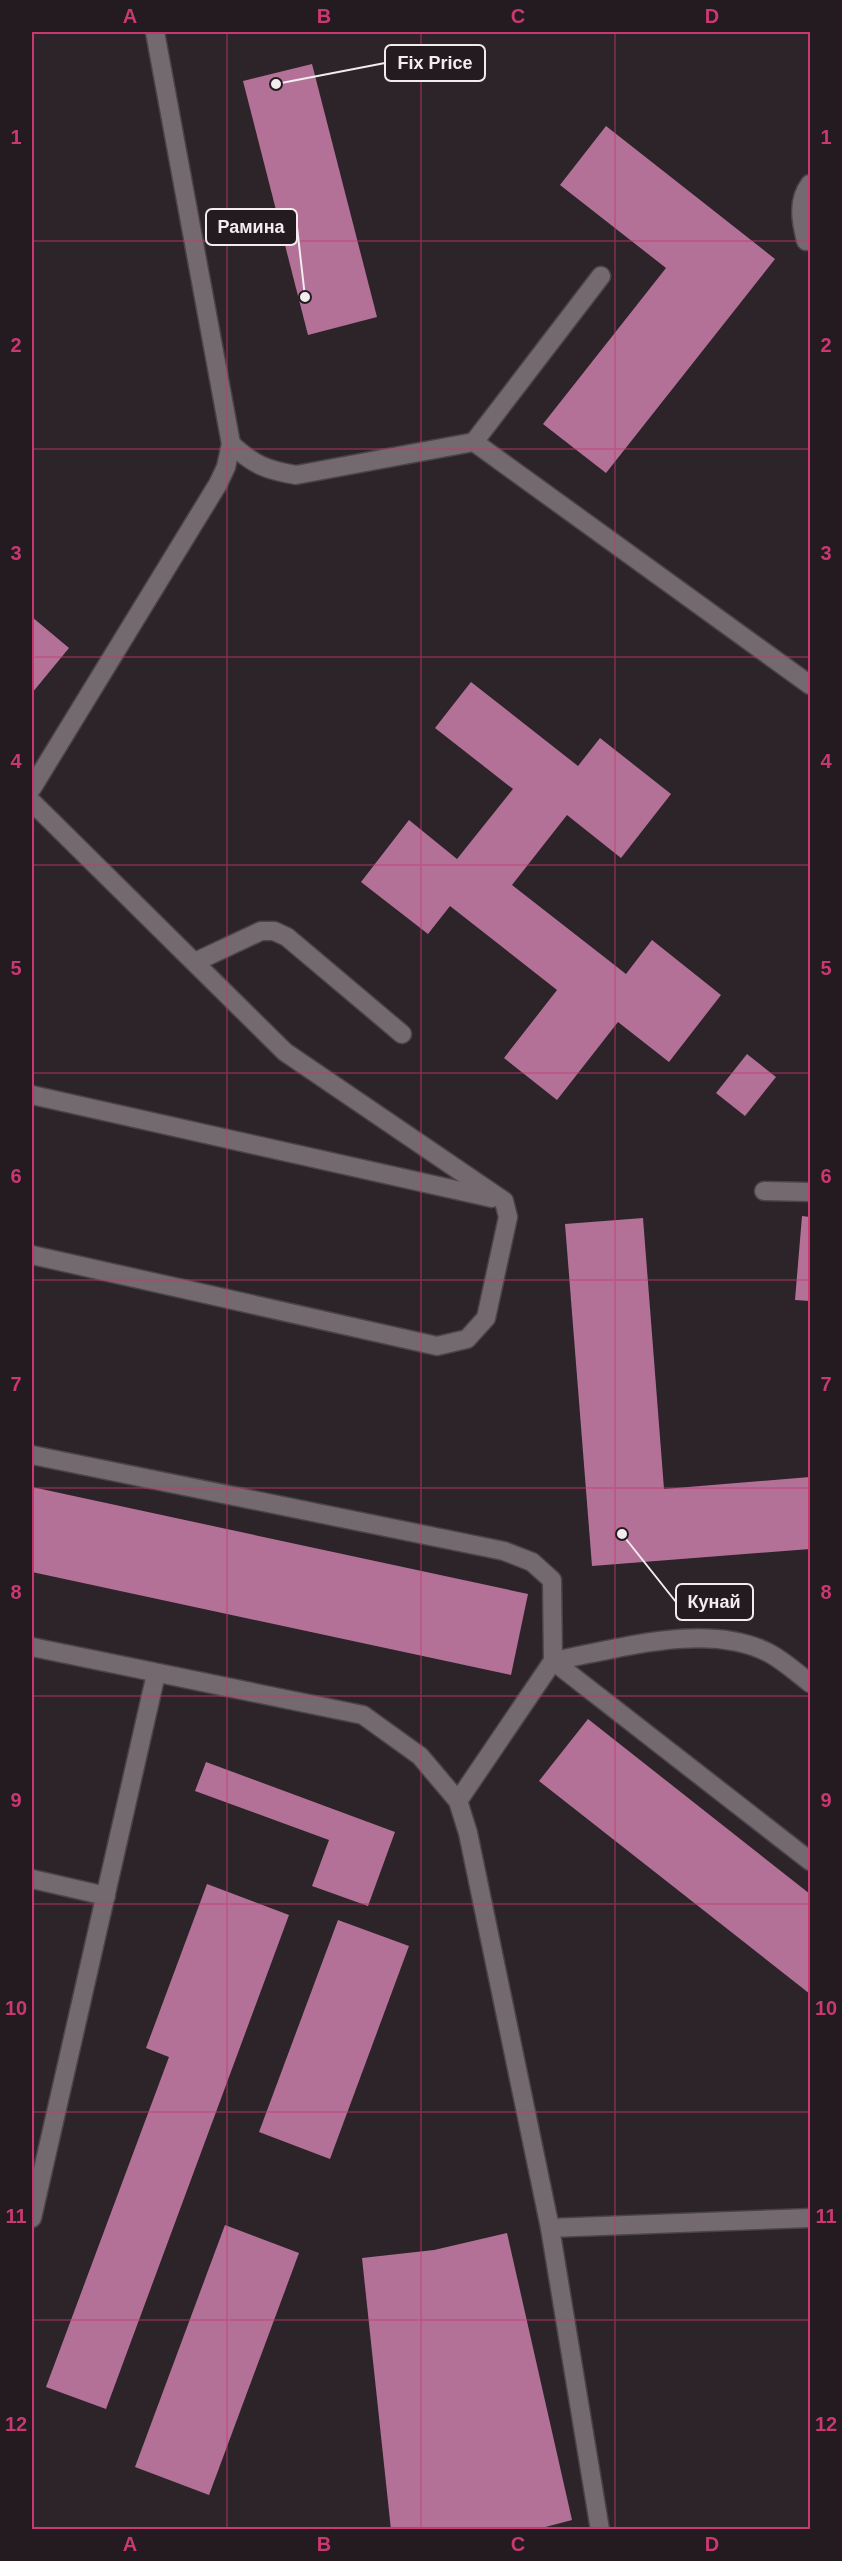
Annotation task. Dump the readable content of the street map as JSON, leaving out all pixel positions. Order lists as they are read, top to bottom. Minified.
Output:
{"places":["Fix Price","Рамина","Кунай"],"grid":{"columns":["A","B","C","D"],"rows":["1","2","3","4","5","6","7","8","9","10","11","12"]}}
